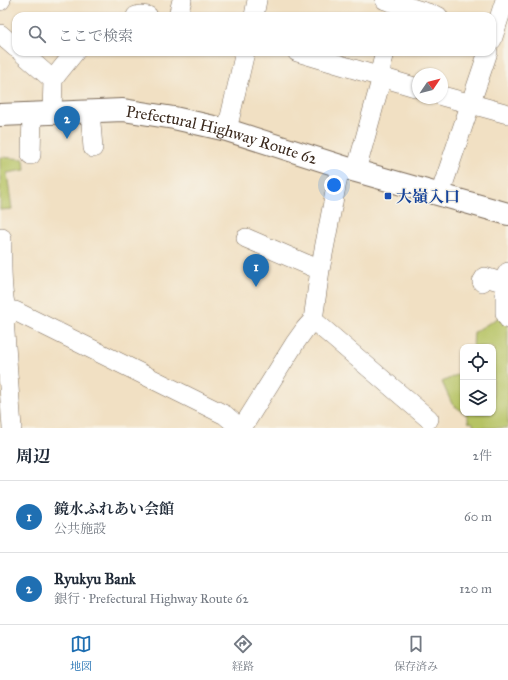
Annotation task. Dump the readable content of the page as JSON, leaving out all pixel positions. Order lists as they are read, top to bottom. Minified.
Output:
{"streets":{"main road":["Prefectural Highway Route 62"]},"places":{"transit":["大嶺入口"]},"north":"top right","page":{"search":"ここで検索","pins":["2","1"],"heading":["周辺","2件"],"list":[{"mark":"1","name":"鏡水ふれあい会館","note":"公共施設","value":"60 m"},{"mark":"2","name":"Ryukyu Bank","note":"銀行 · Prefectural Highway Route 62","value":"120 m"}],"nav":["地図","経路","保存済み"]}}
